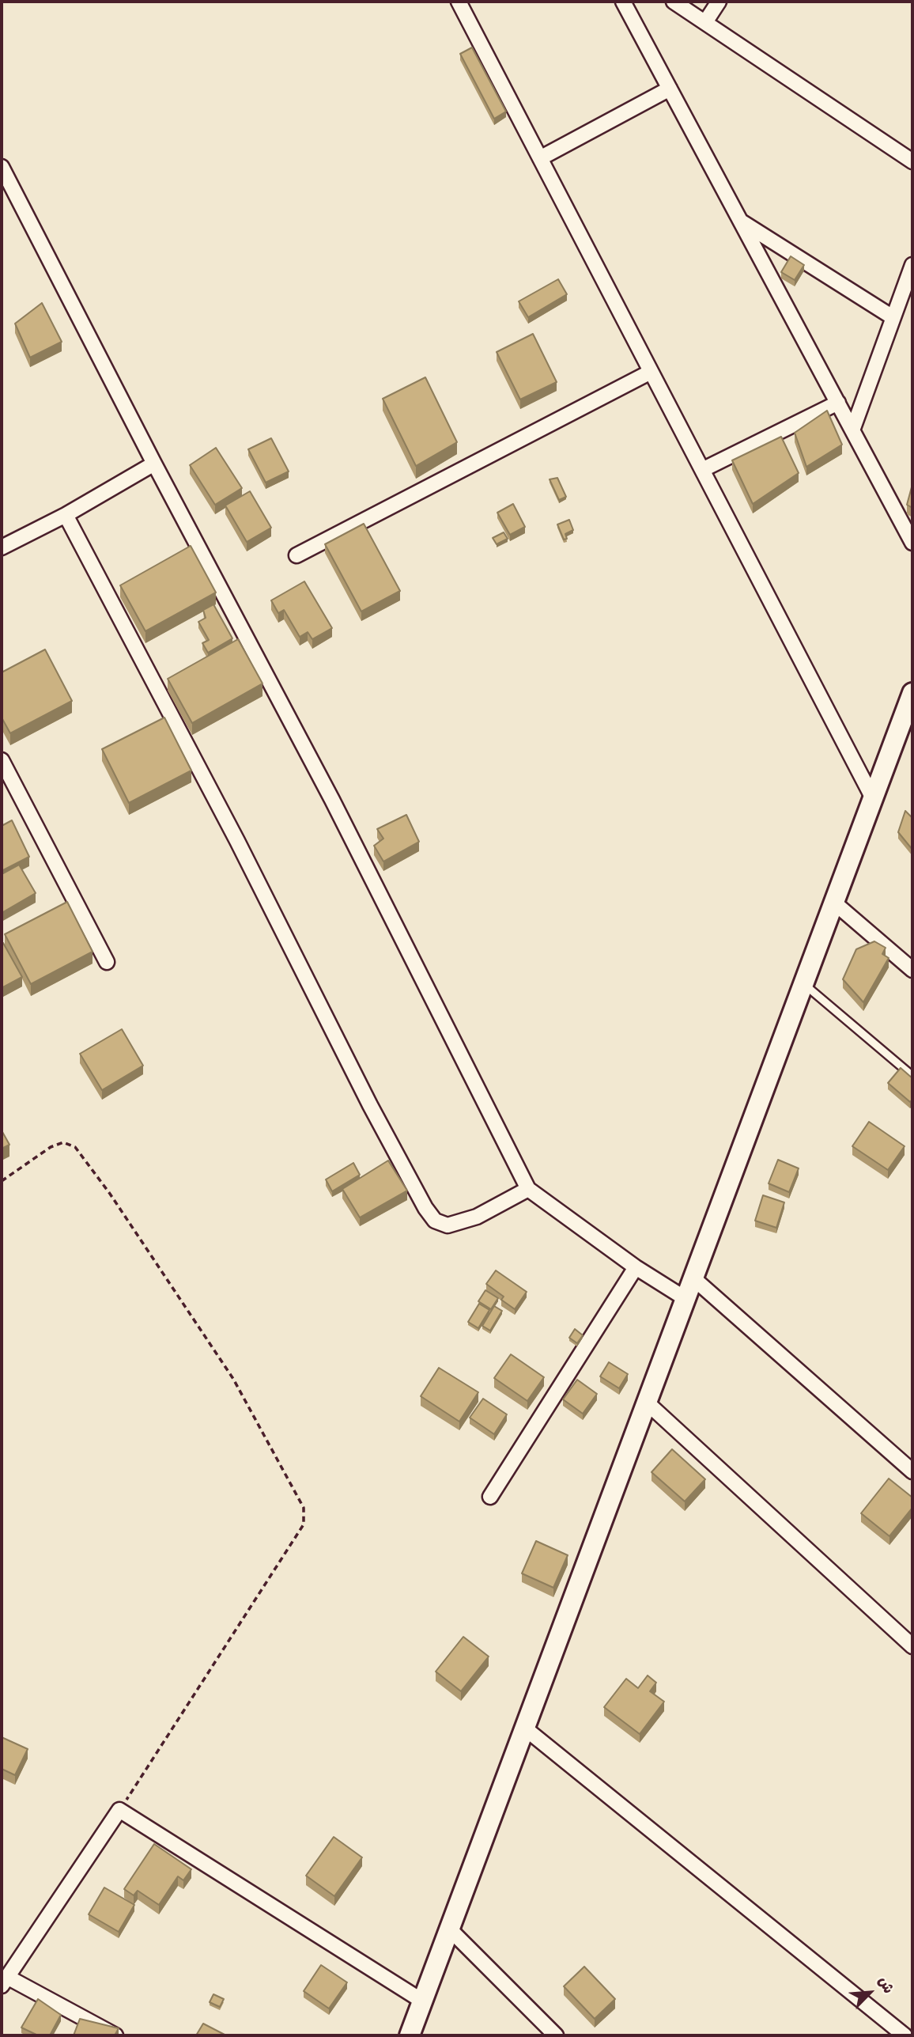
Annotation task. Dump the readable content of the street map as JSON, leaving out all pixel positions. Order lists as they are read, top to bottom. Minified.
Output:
{"north":"top right"}
